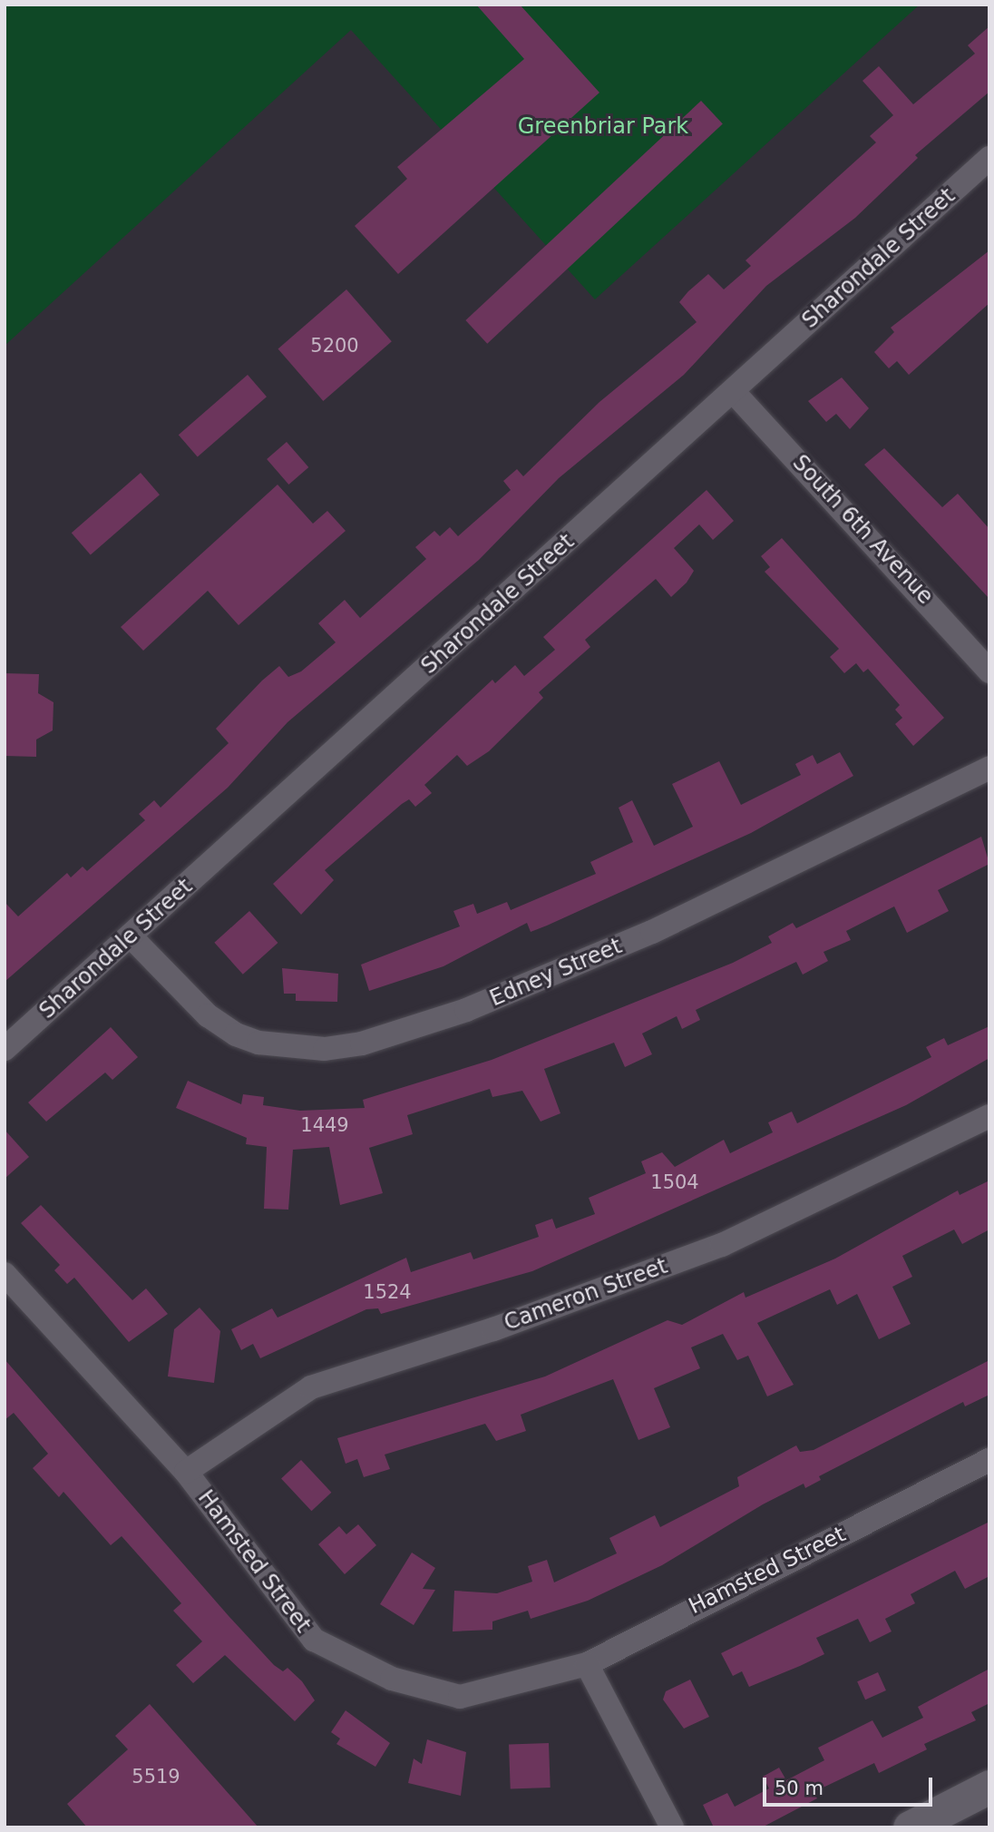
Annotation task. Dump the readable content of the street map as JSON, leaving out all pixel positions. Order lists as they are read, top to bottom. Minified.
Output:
{"streets":{"street":["Sharondale Street","South 6th Avenue","Edney Street","Cameron Street","Hamsted Street"]},"crossings":[["Sharondale Street","South 6th Avenue"],["Sharondale Street","Edney Street"],["Cameron Street","Hamsted Street"]],"parks":["Greenbriar Park"],"house_numbers":["5200","1449","1504","1524","5519"],"scale_bar":"50 m"}
